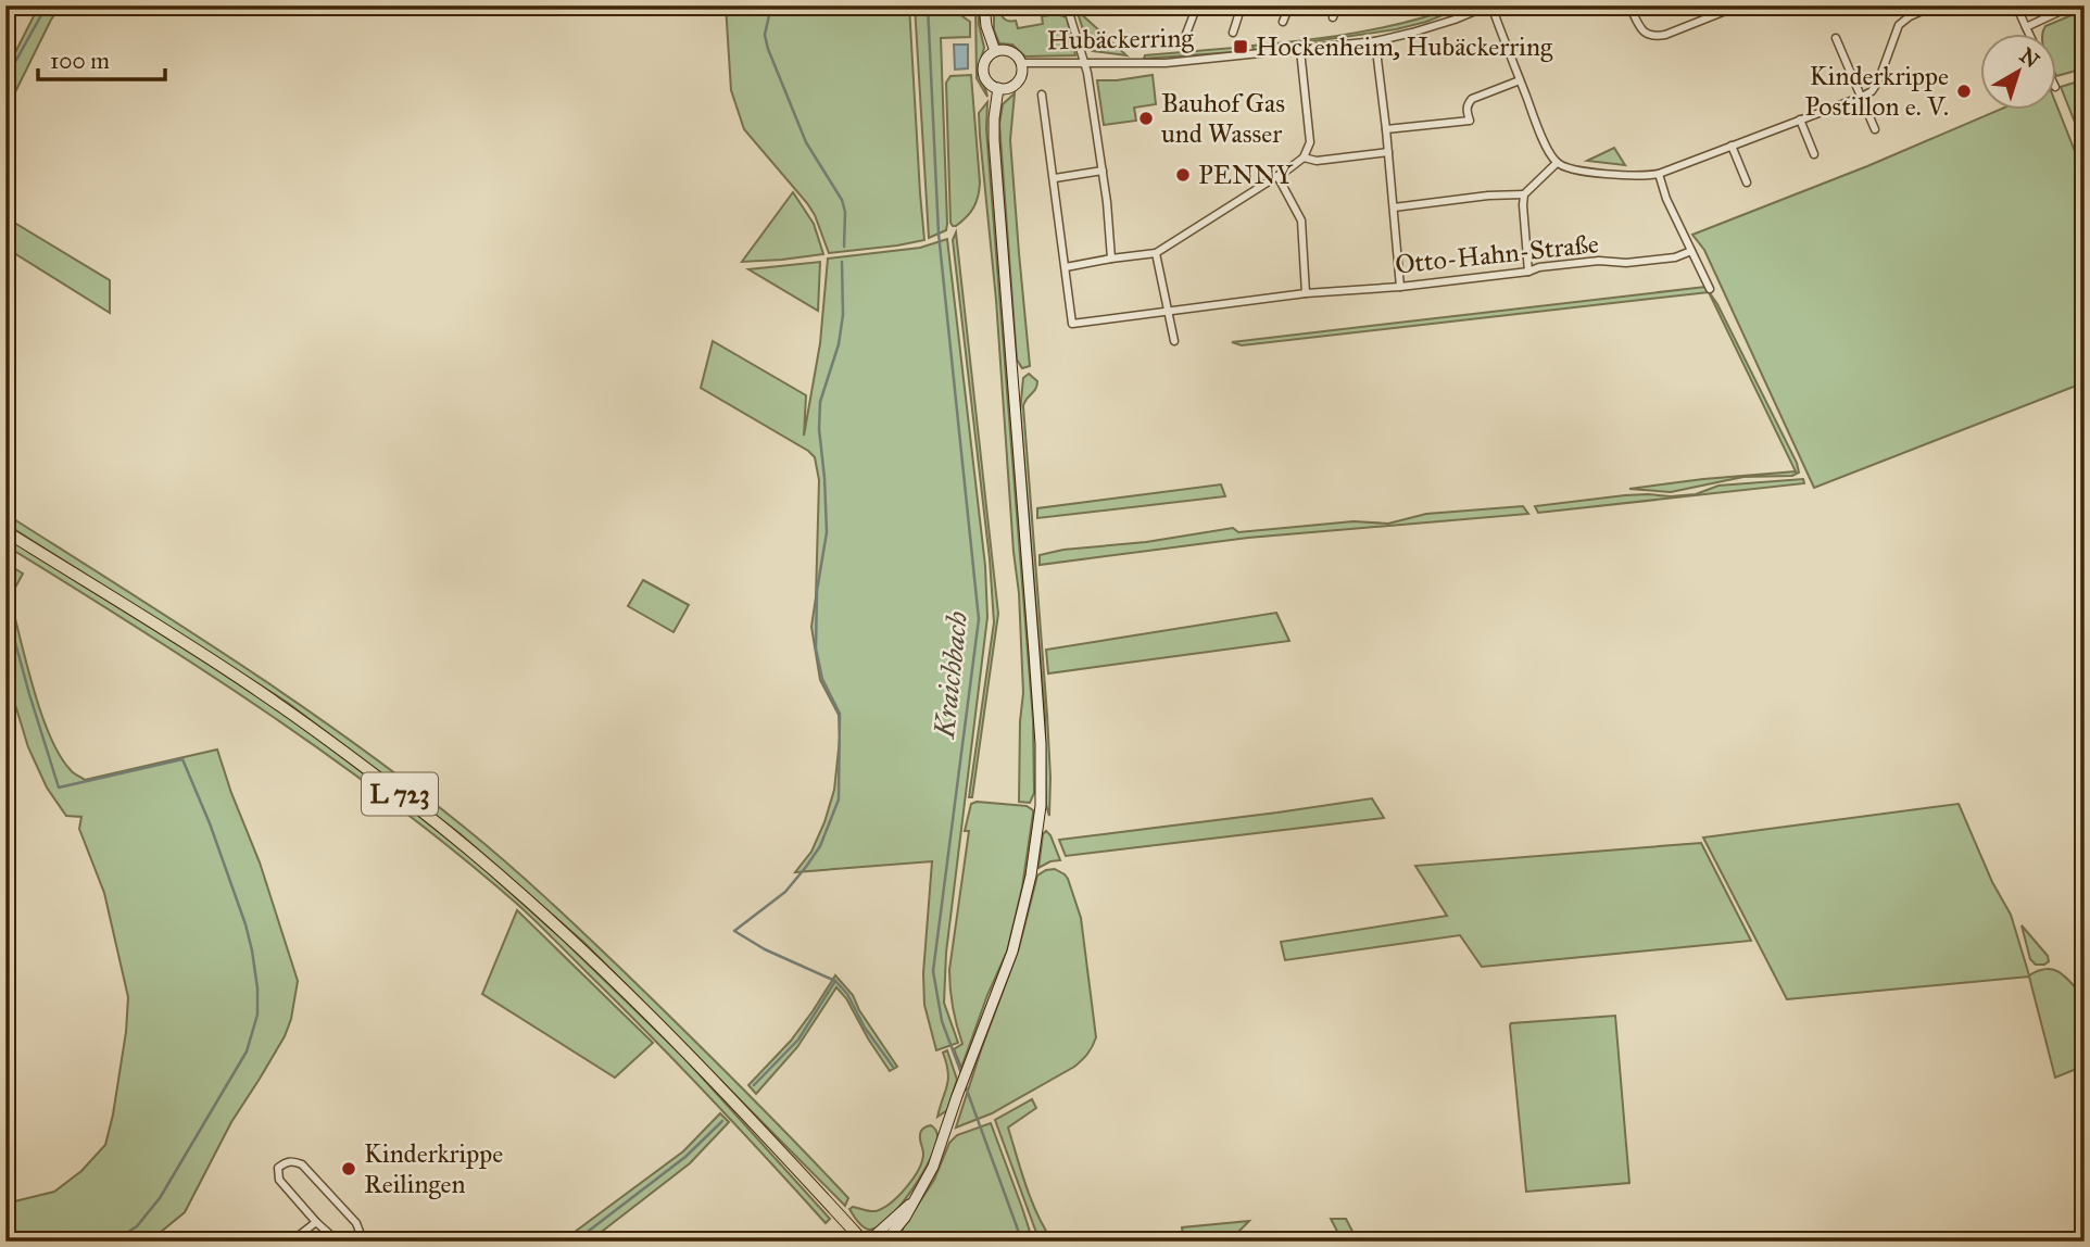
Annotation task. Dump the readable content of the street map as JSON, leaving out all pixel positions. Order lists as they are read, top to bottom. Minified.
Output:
{"streets":{"main road":["L 723"],"street":["Hubäckerring","Otto-Hahn-Straße"]},"water":["Kraichbach"],"places":{"transit":["Hockenheim, Hubäckerring"],"other":["Kinderkrippe Postillon e. V.","Bauhof Gas und Wasser","PENNY","Kinderkrippe Reilingen"]},"scale_bar":"100 m","north":"top right"}
